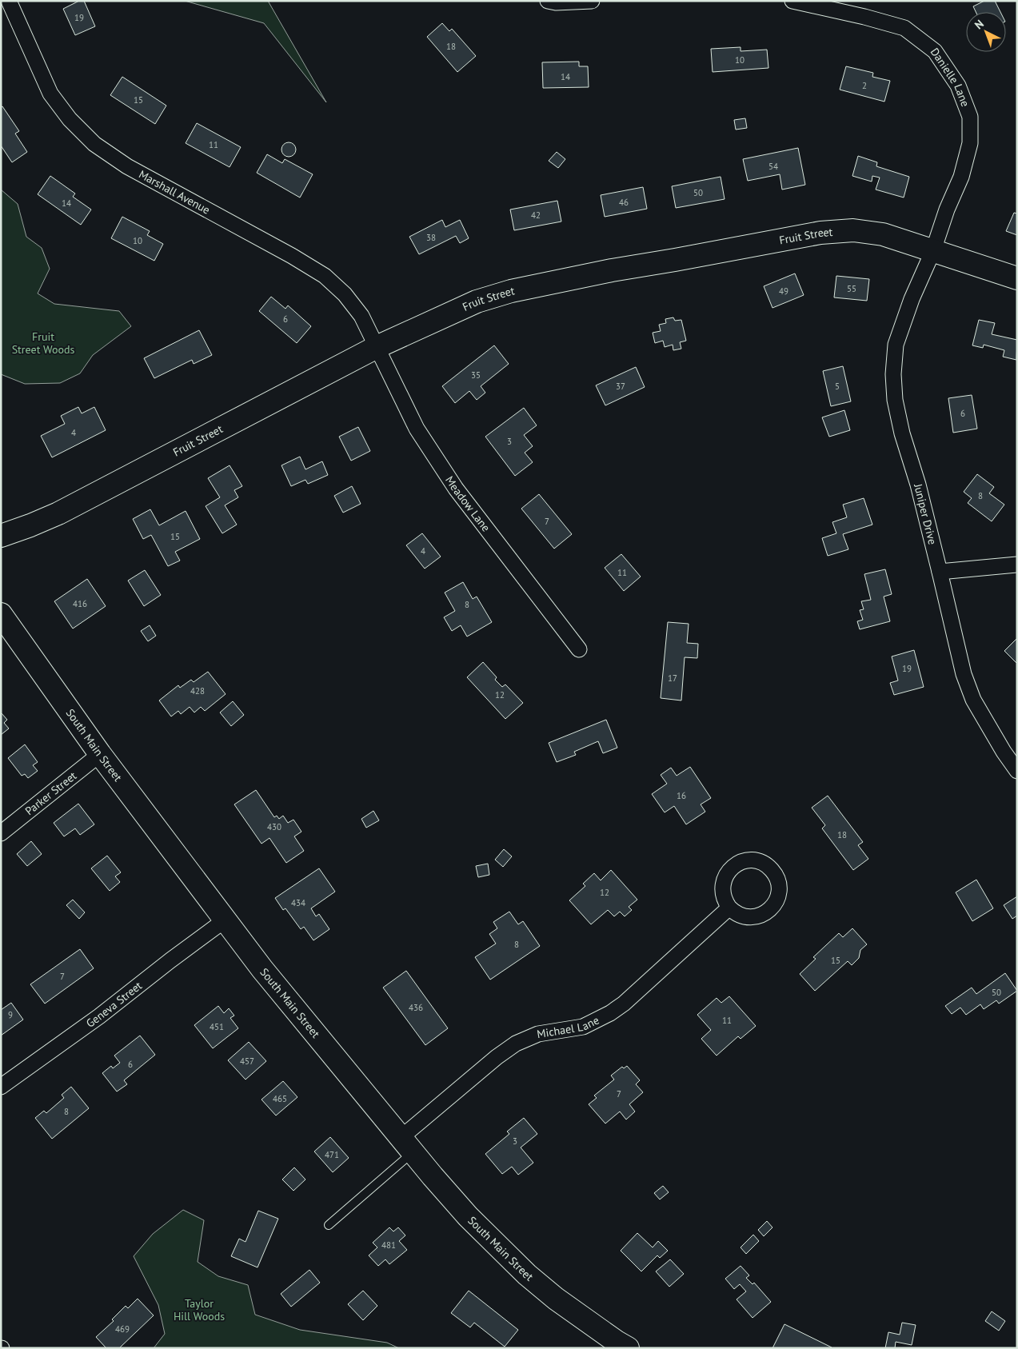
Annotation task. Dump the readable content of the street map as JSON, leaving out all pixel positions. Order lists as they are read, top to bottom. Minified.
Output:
{"streets":{"street":["Danielle Lane","Marshall Avenue","Fruit Street","Meadow Lane","Juniper Drive","South Main Street","Parker Street","Geneva Street","Michael Lane"]},"crossings":[["Danielle Lane","Fruit Street"],["Danielle Lane","Juniper Drive"],["Marshall Avenue","Fruit Street"],["Marshall Avenue","Meadow Lane"],["Fruit Street","Meadow Lane"],["Fruit Street","Juniper Drive"],["South Main Street","Parker Street"],["South Main Street","Geneva Street"],["South Main Street","Michael Lane"]],"parks":["Fruit Street Woods","Taylor Hill Woods"],"house_numbers":["19","18","10","14","2","15","11","54","50","46","14","42","38","10","55","49","6","35","37","5","6","4","3","8","7","15","4","11","416","8","19","17","428","12","16","430","18","12","434","8","15","7","50","436","9","11","451","457","6","7","465","8","3","471","481","469"],"north":"top left"}
